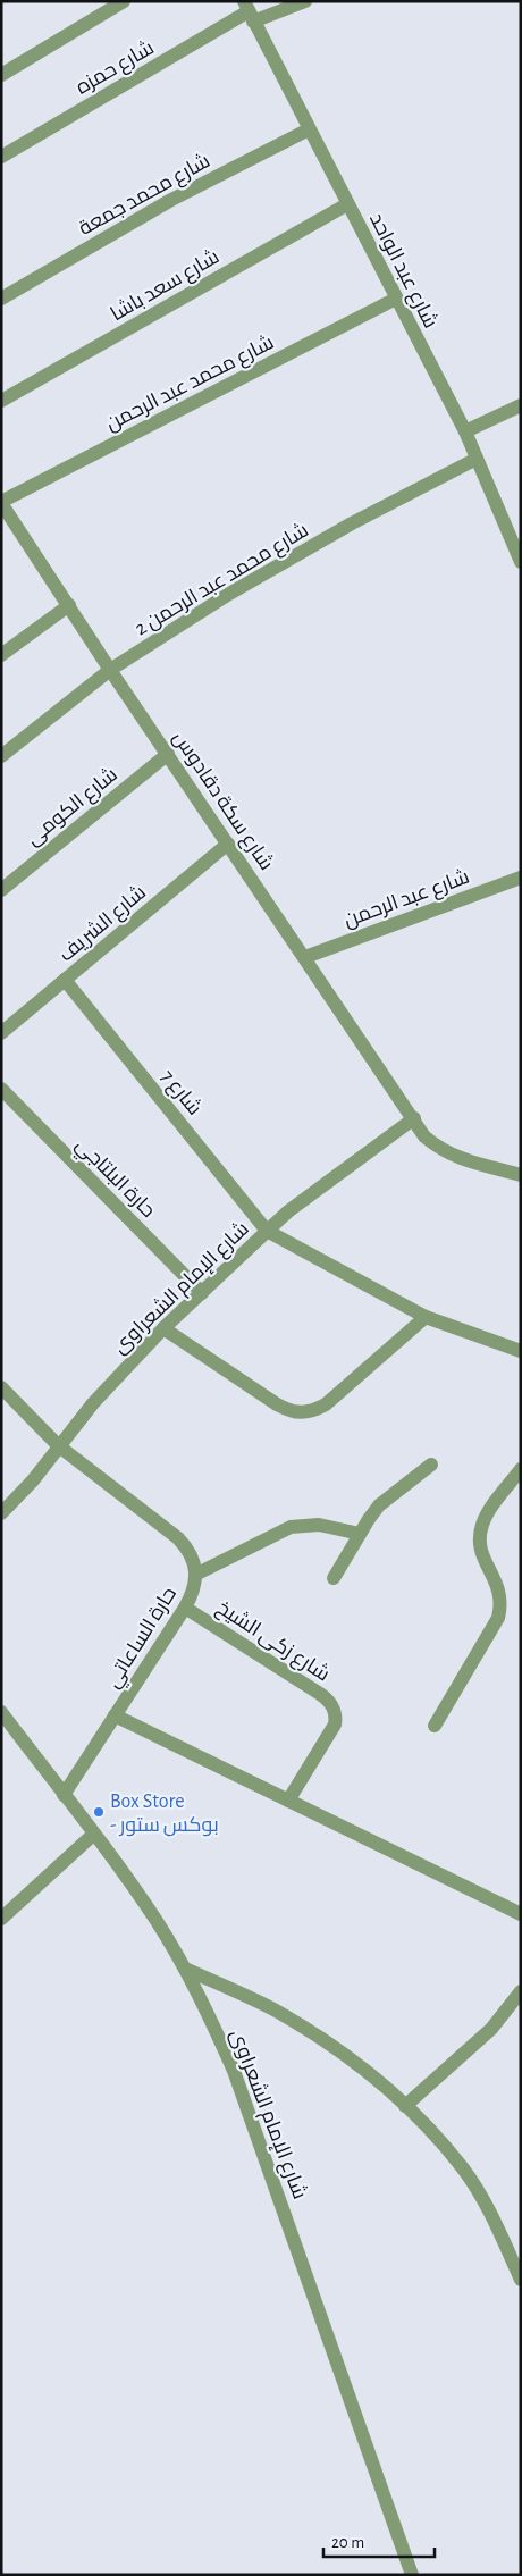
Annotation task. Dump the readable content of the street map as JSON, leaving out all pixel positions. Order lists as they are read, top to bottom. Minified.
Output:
{"streets":{"street":["شارع حمزه","شارع محمد جمعة","شارع عبد الواحد","شارع سعد باشا","شارع محمد عبد الرحمن","شارع محمد عبد الرحمن 2","شارع سكة دقادوس","شارع الكومى","شارع عبد الرحمن","شارع الشريف","شارع 7","حارة البلتاجي","شارع الإمام الشعراوى","حارة الساعاتي","شارع زكى الشيخ"]},"crossings":[["شارع حمزه","شارع عبد الواحد"],["شارع محمد جمعة","شارع عبد الواحد"],["شارع عبد الواحد","شارع سعد باشا"],["شارع عبد الواحد","شارع محمد عبد الرحمن"],["شارع عبد الواحد","شارع محمد عبد الرحمن 2"],["شارع محمد عبد الرحمن","شارع سكة دقادوس"],["شارع محمد عبد الرحمن 2","شارع سكة دقادوس"],["شارع سكة دقادوس","شارع الكومى"],["شارع سكة دقادوس","شارع عبد الرحمن"],["شارع سكة دقادوس","شارع الشريف"],["شارع سكة دقادوس","شارع الإمام الشعراوى"],["شارع الشريف","شارع 7"],["شارع 7","شارع الإمام الشعراوى"],["حارة البلتاجي","شارع الإمام الشعراوى"],["شارع الإمام الشعراوى","حارة الساعاتي"],["حارة الساعاتي","شارع زكى الشيخ"]],"places":["Box Store - بوكس ستور"],"scale_bar":"20 m"}
